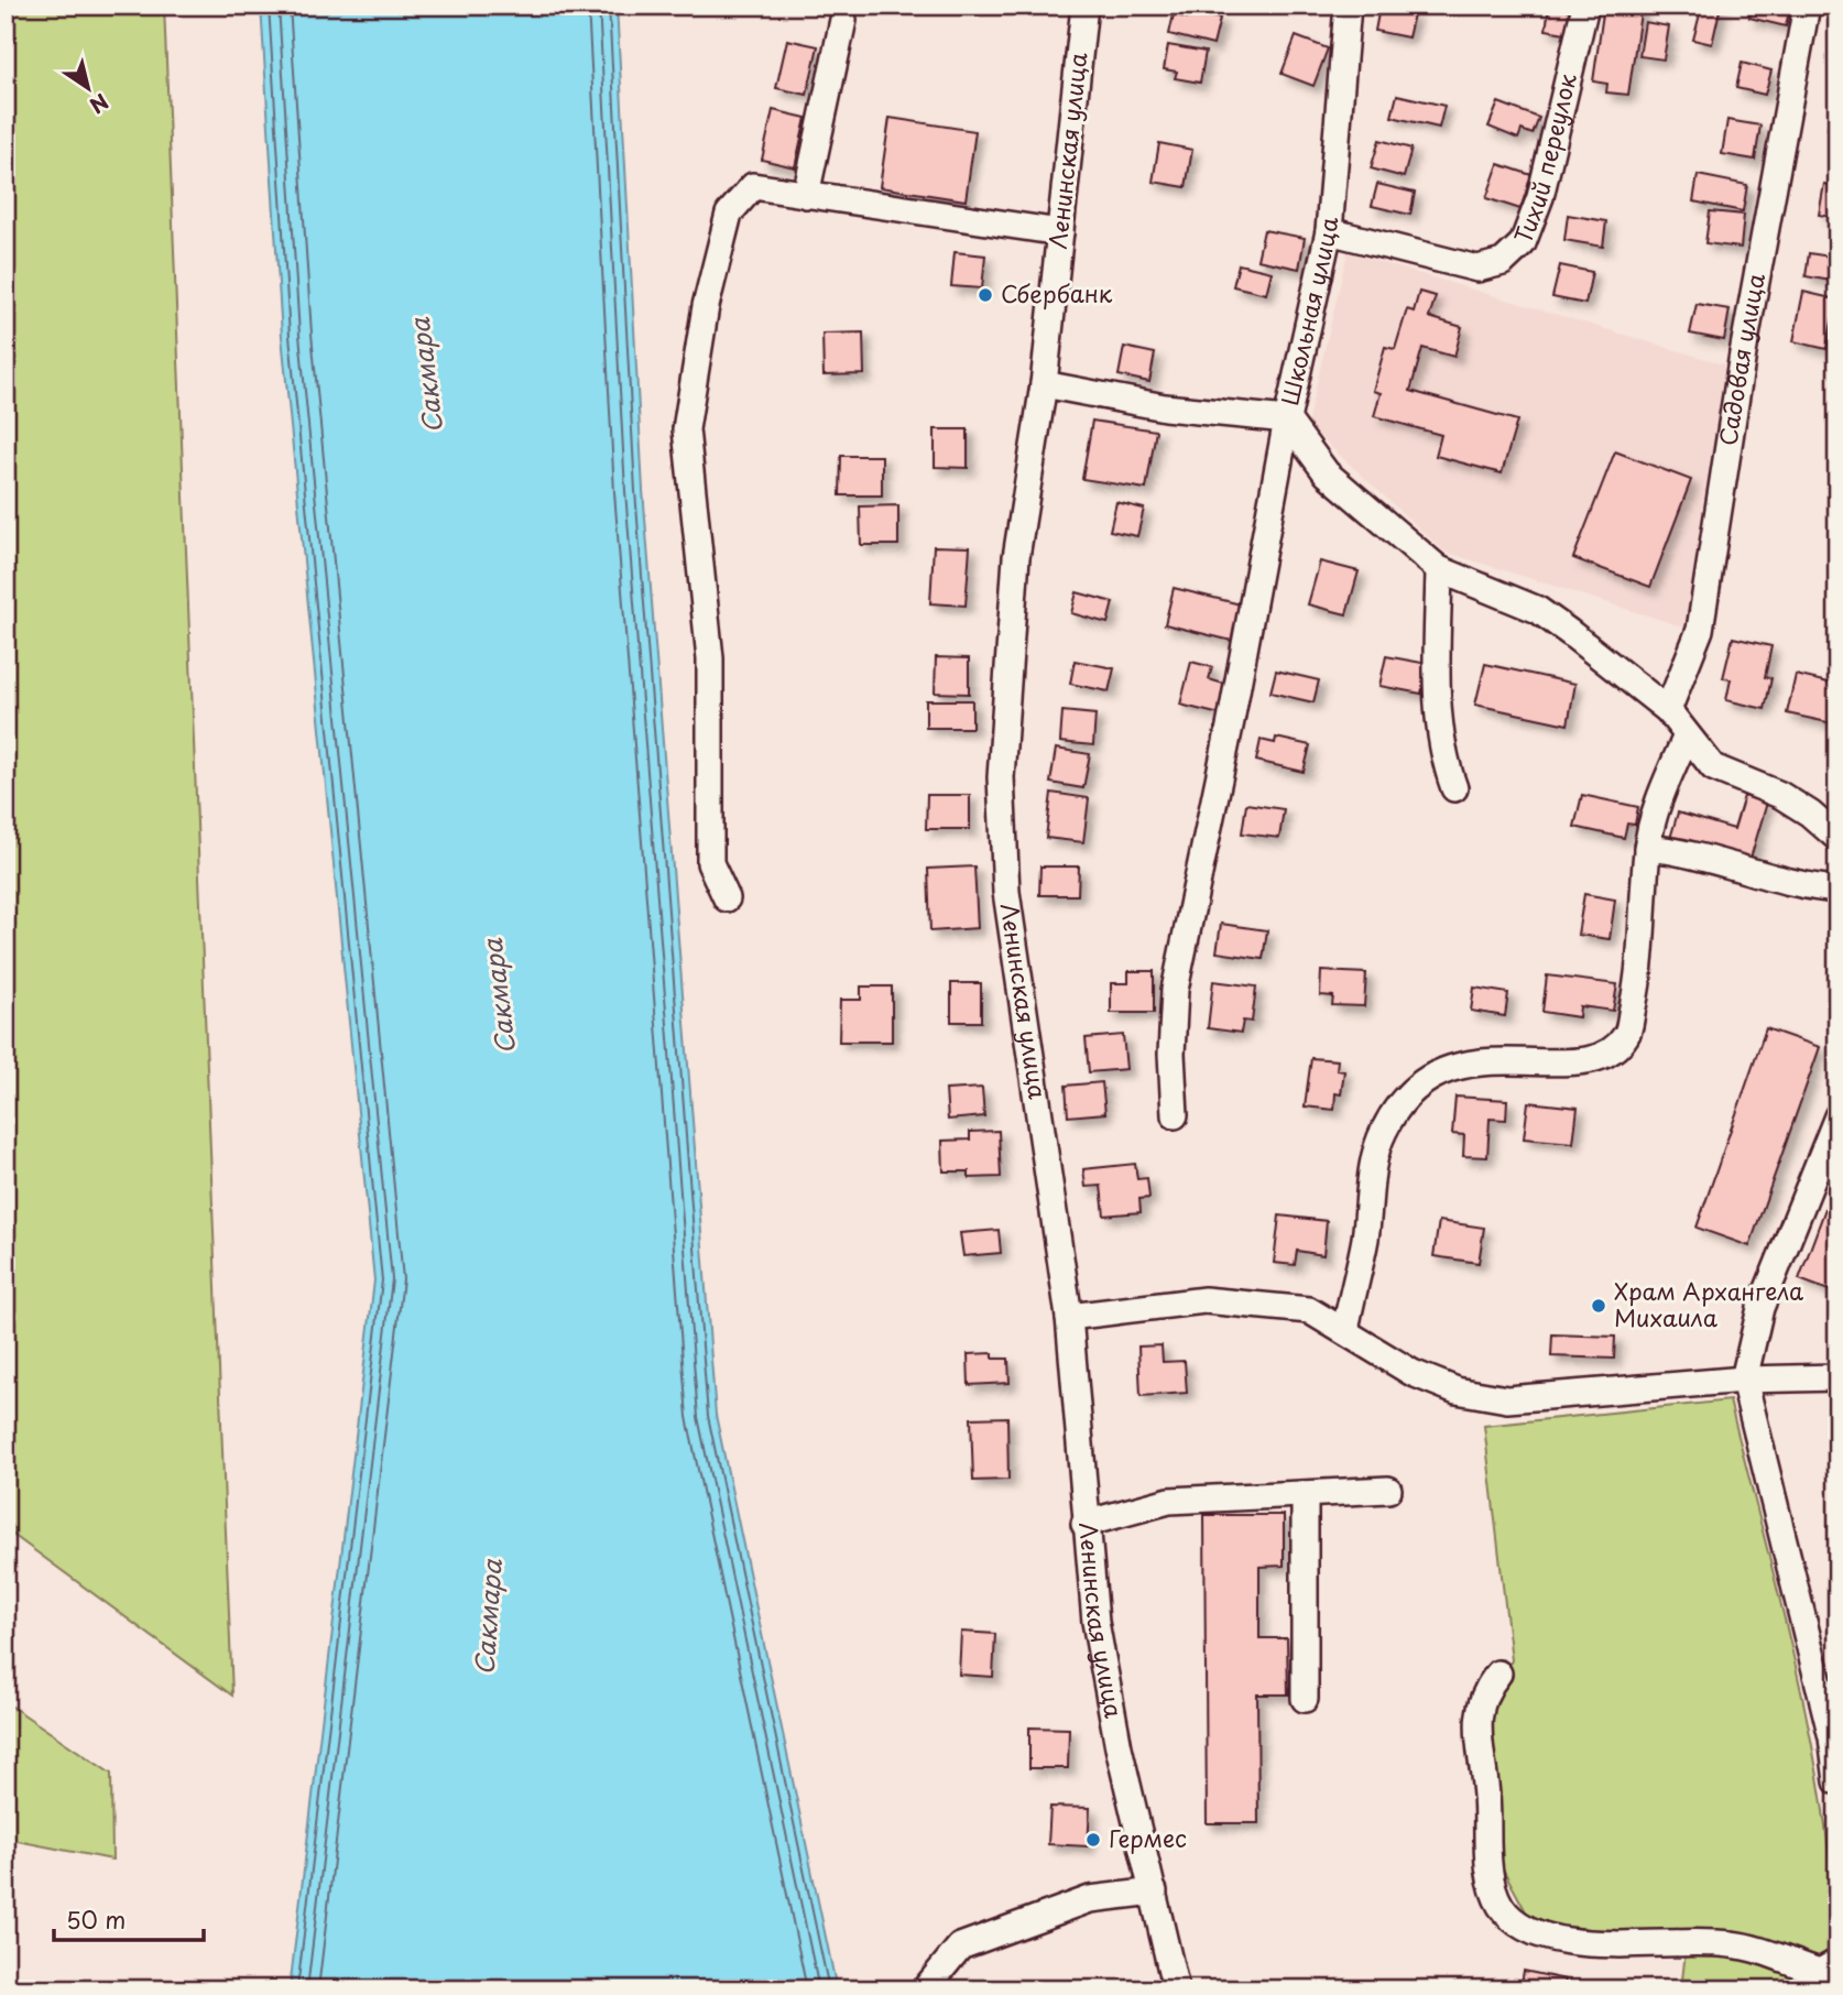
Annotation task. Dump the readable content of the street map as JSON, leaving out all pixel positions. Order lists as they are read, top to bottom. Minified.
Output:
{"streets":{"street":["Ленинская улица","Тихий переулок","Школьная улица","Садовая улица"]},"crossings":[["Ленинская улица","Школьная улица"],["Тихий переулок","Школьная улица"]],"water":["Сакмара"],"places":["Сбербанк","Храм Архангела Михаила","Гермес"],"scale_bar":"50 m","north":"bottom right"}
